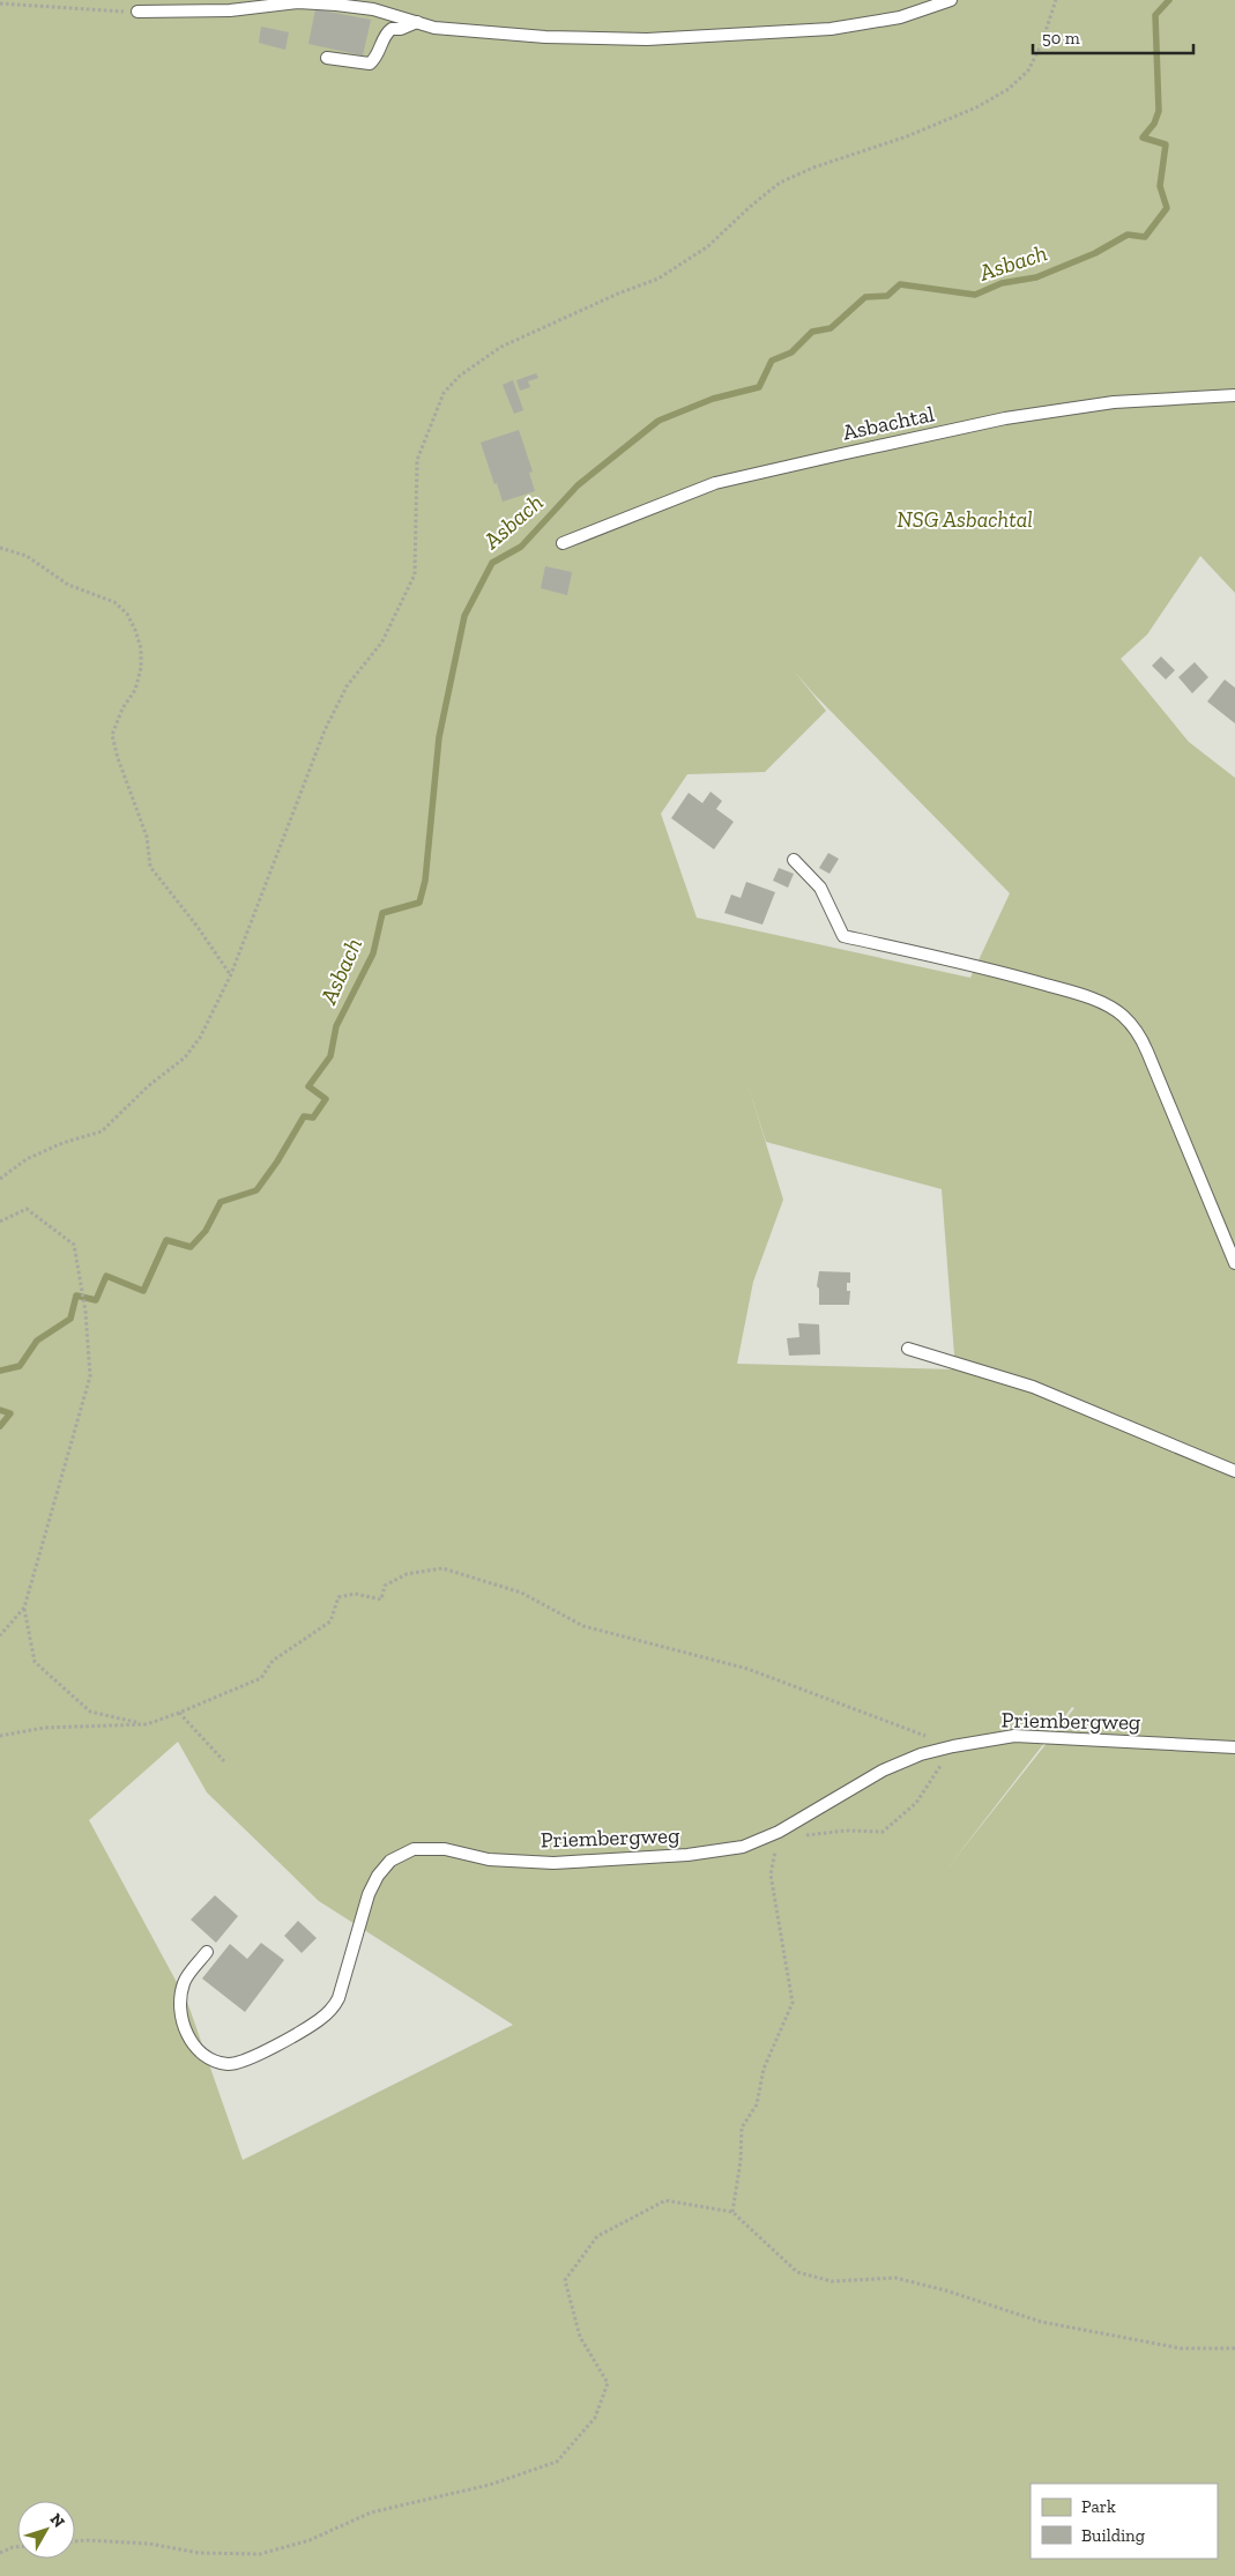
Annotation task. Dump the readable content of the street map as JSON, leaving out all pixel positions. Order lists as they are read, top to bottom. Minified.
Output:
{"streets":{"lane":["Asbachtal","Priembergweg"]},"water":["Asbach"],"parks":["NSG Asbachtal"],"legend":["Park","Building"],"scale_bar":"50 m","north":"top right"}
